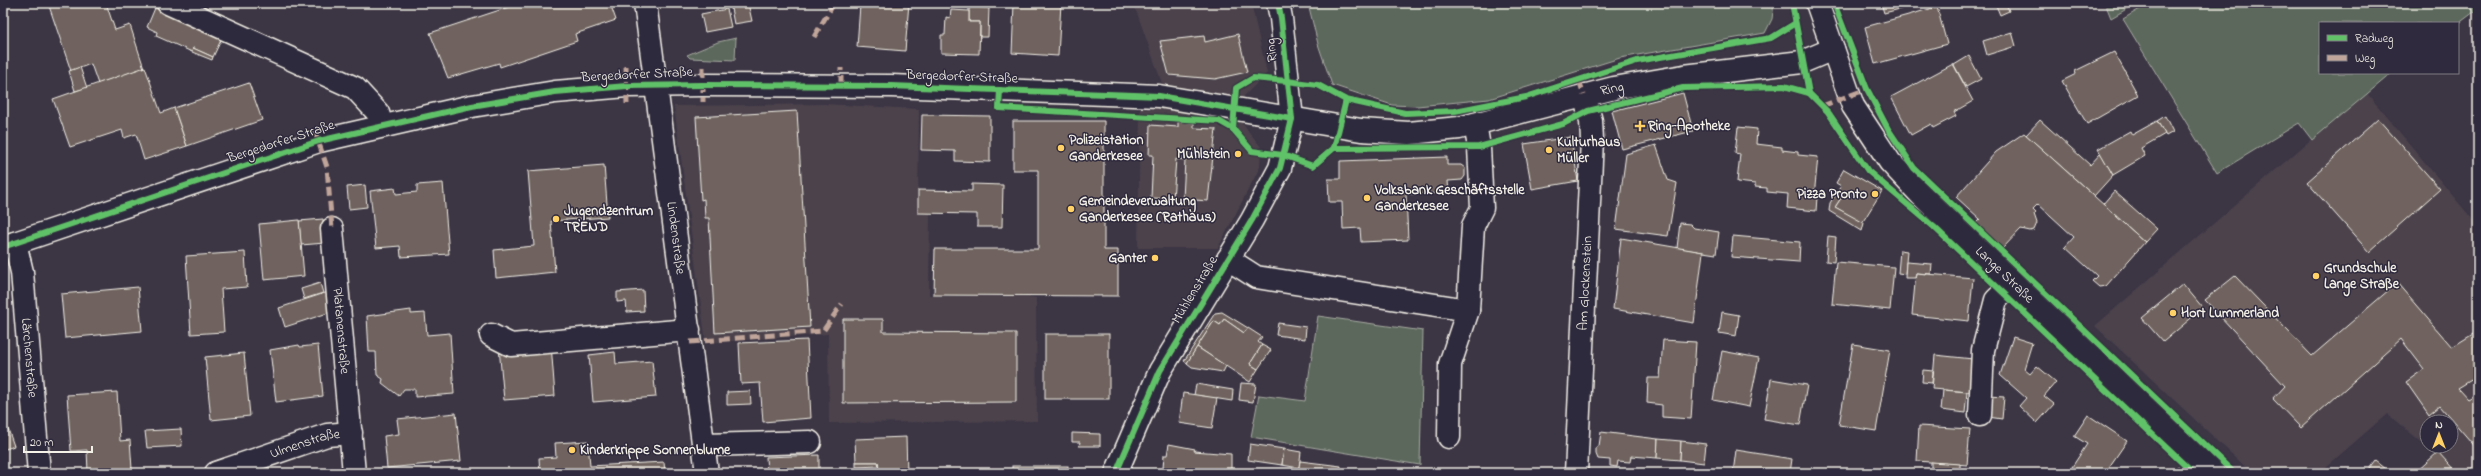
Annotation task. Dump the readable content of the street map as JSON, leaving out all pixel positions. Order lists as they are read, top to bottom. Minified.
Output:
{"streets":{"street":["Ring","Bergedorfer Straße","Lindenstraße","Lange Straße","Am Glockenstein","Mühlenstraße","Platanenstraße","Lärchenstraße","Ulmenstraße"]},"crossings":[["Ring","Bergedorfer Straße"],["Ring","Lange Straße"],["Ring","Am Glockenstein"],["Ring","Mühlenstraße"],["Bergedorfer Straße","Lindenstraße"],["Bergedorfer Straße","Mühlenstraße"],["Bergedorfer Straße","Lärchenstraße"],["Platanenstraße","Ulmenstraße"]],"places":{"health":["Ring-Apotheke"],"other":["Polizeistation Ganderkesee","Kulturhaus Müller","Mühlstein","Pizza Pronto","Volksbank Geschäftsstelle Ganderkesee","Gemeindeverwaltung Ganderkesee (Rathaus)","Jugendzentrum TREND","Ganter","Grundschule Lange Straße","Hort Lummerland","Kinderkrippe Sonnenblume"]},"legend":["Radweg","Weg"],"scale_bar":"20 m","north":"top"}
